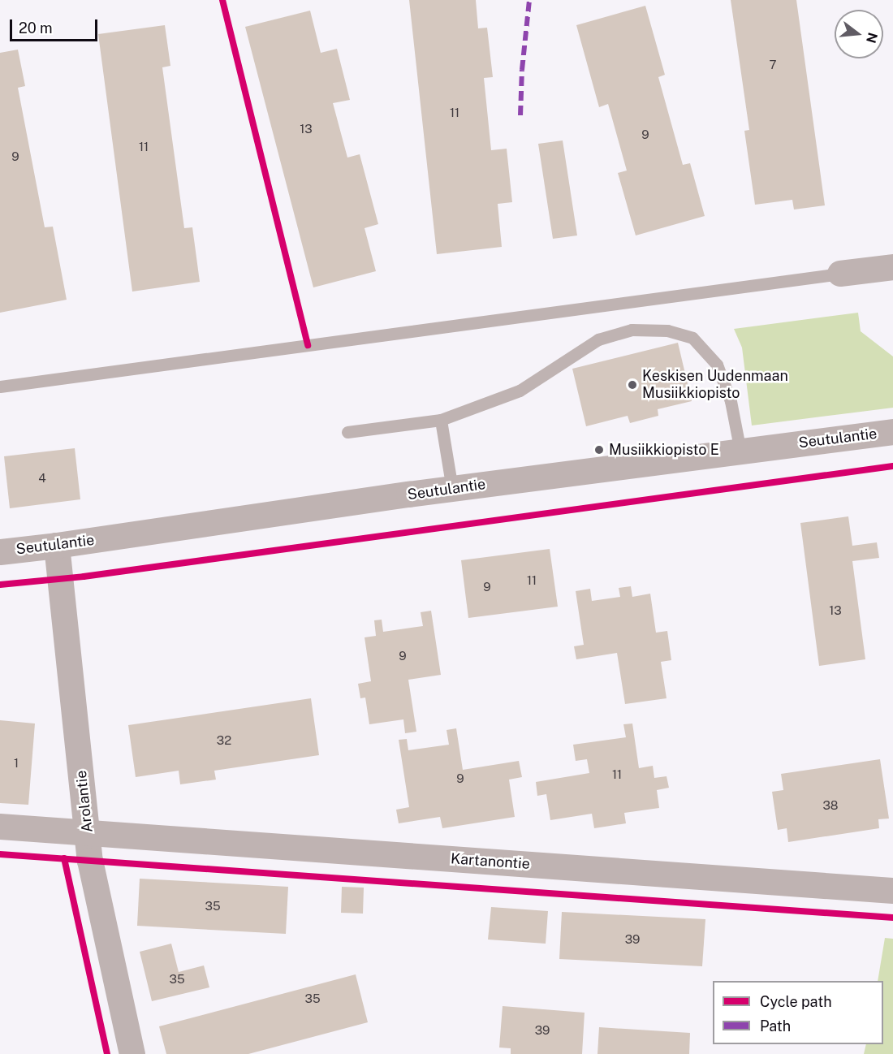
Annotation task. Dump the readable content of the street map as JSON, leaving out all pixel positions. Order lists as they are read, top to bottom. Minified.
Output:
{"streets":{"street":["Seutulantie","Arolantie","Kartanontie"]},"crossings":[["Seutulantie","Arolantie"],["Arolantie","Kartanontie"]],"places":["Keskisen Uudenmaan Musiikkiopisto","Musiikkiopisto E"],"house_numbers":["7","11","13","9","11","9","4","11","9","13","9","32","1","11","9","38","35","39","35","35","39"],"legend":["Cycle path","Path"],"scale_bar":"20 m","north":"right"}
